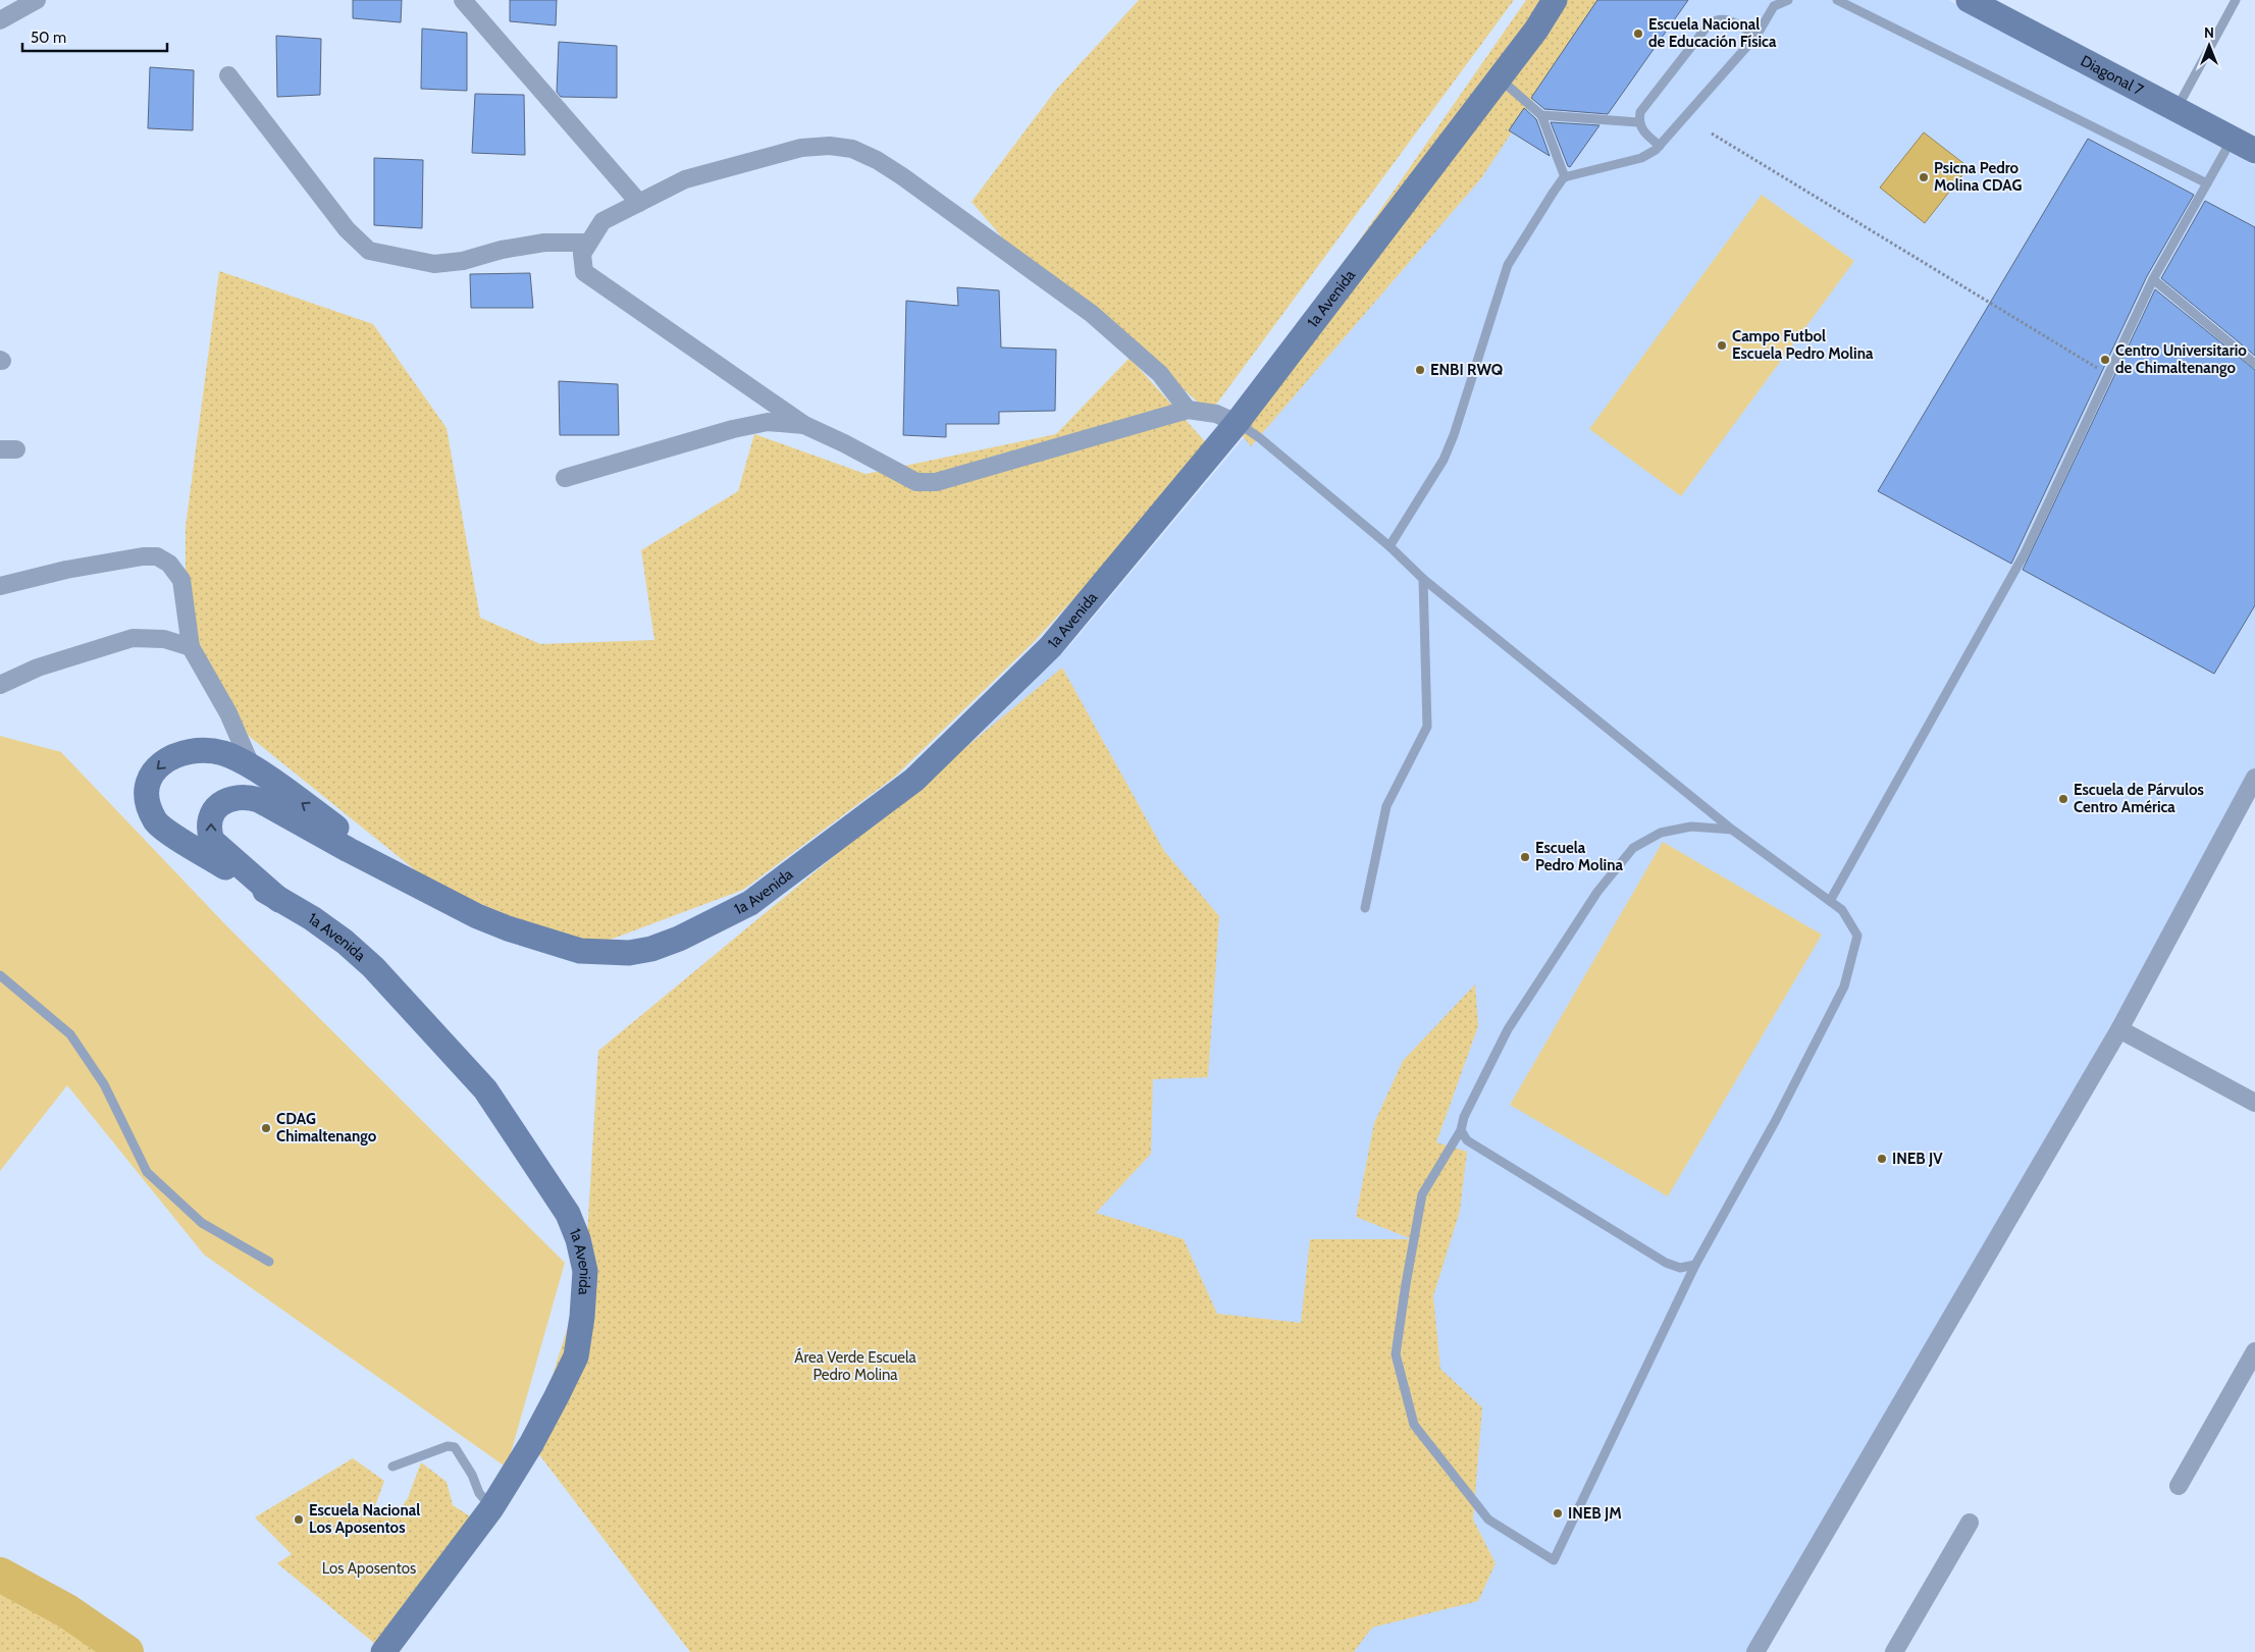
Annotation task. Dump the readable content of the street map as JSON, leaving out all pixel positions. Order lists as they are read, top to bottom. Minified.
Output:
{"streets":{"main road":["Diagonal 7","1a Avenida"]},"parks":["Área Verde Escuela Pedro Molina","Los Aposentos"],"places":["Escuela Nacional de Educación Física","Psicna Pedro Molina CDAG","Campo Futbol Escuela Pedro Molina","Centro Universitario de Chimaltenango","ENBI RWQ","Escuela de Párvulos Centro América","Escuela Pedro Molina","CDAG Chimaltenango","INEB JV","INEB JM","Escuela Nacional Los Aposentos"],"scale_bar":"50 m","north":"top"}
